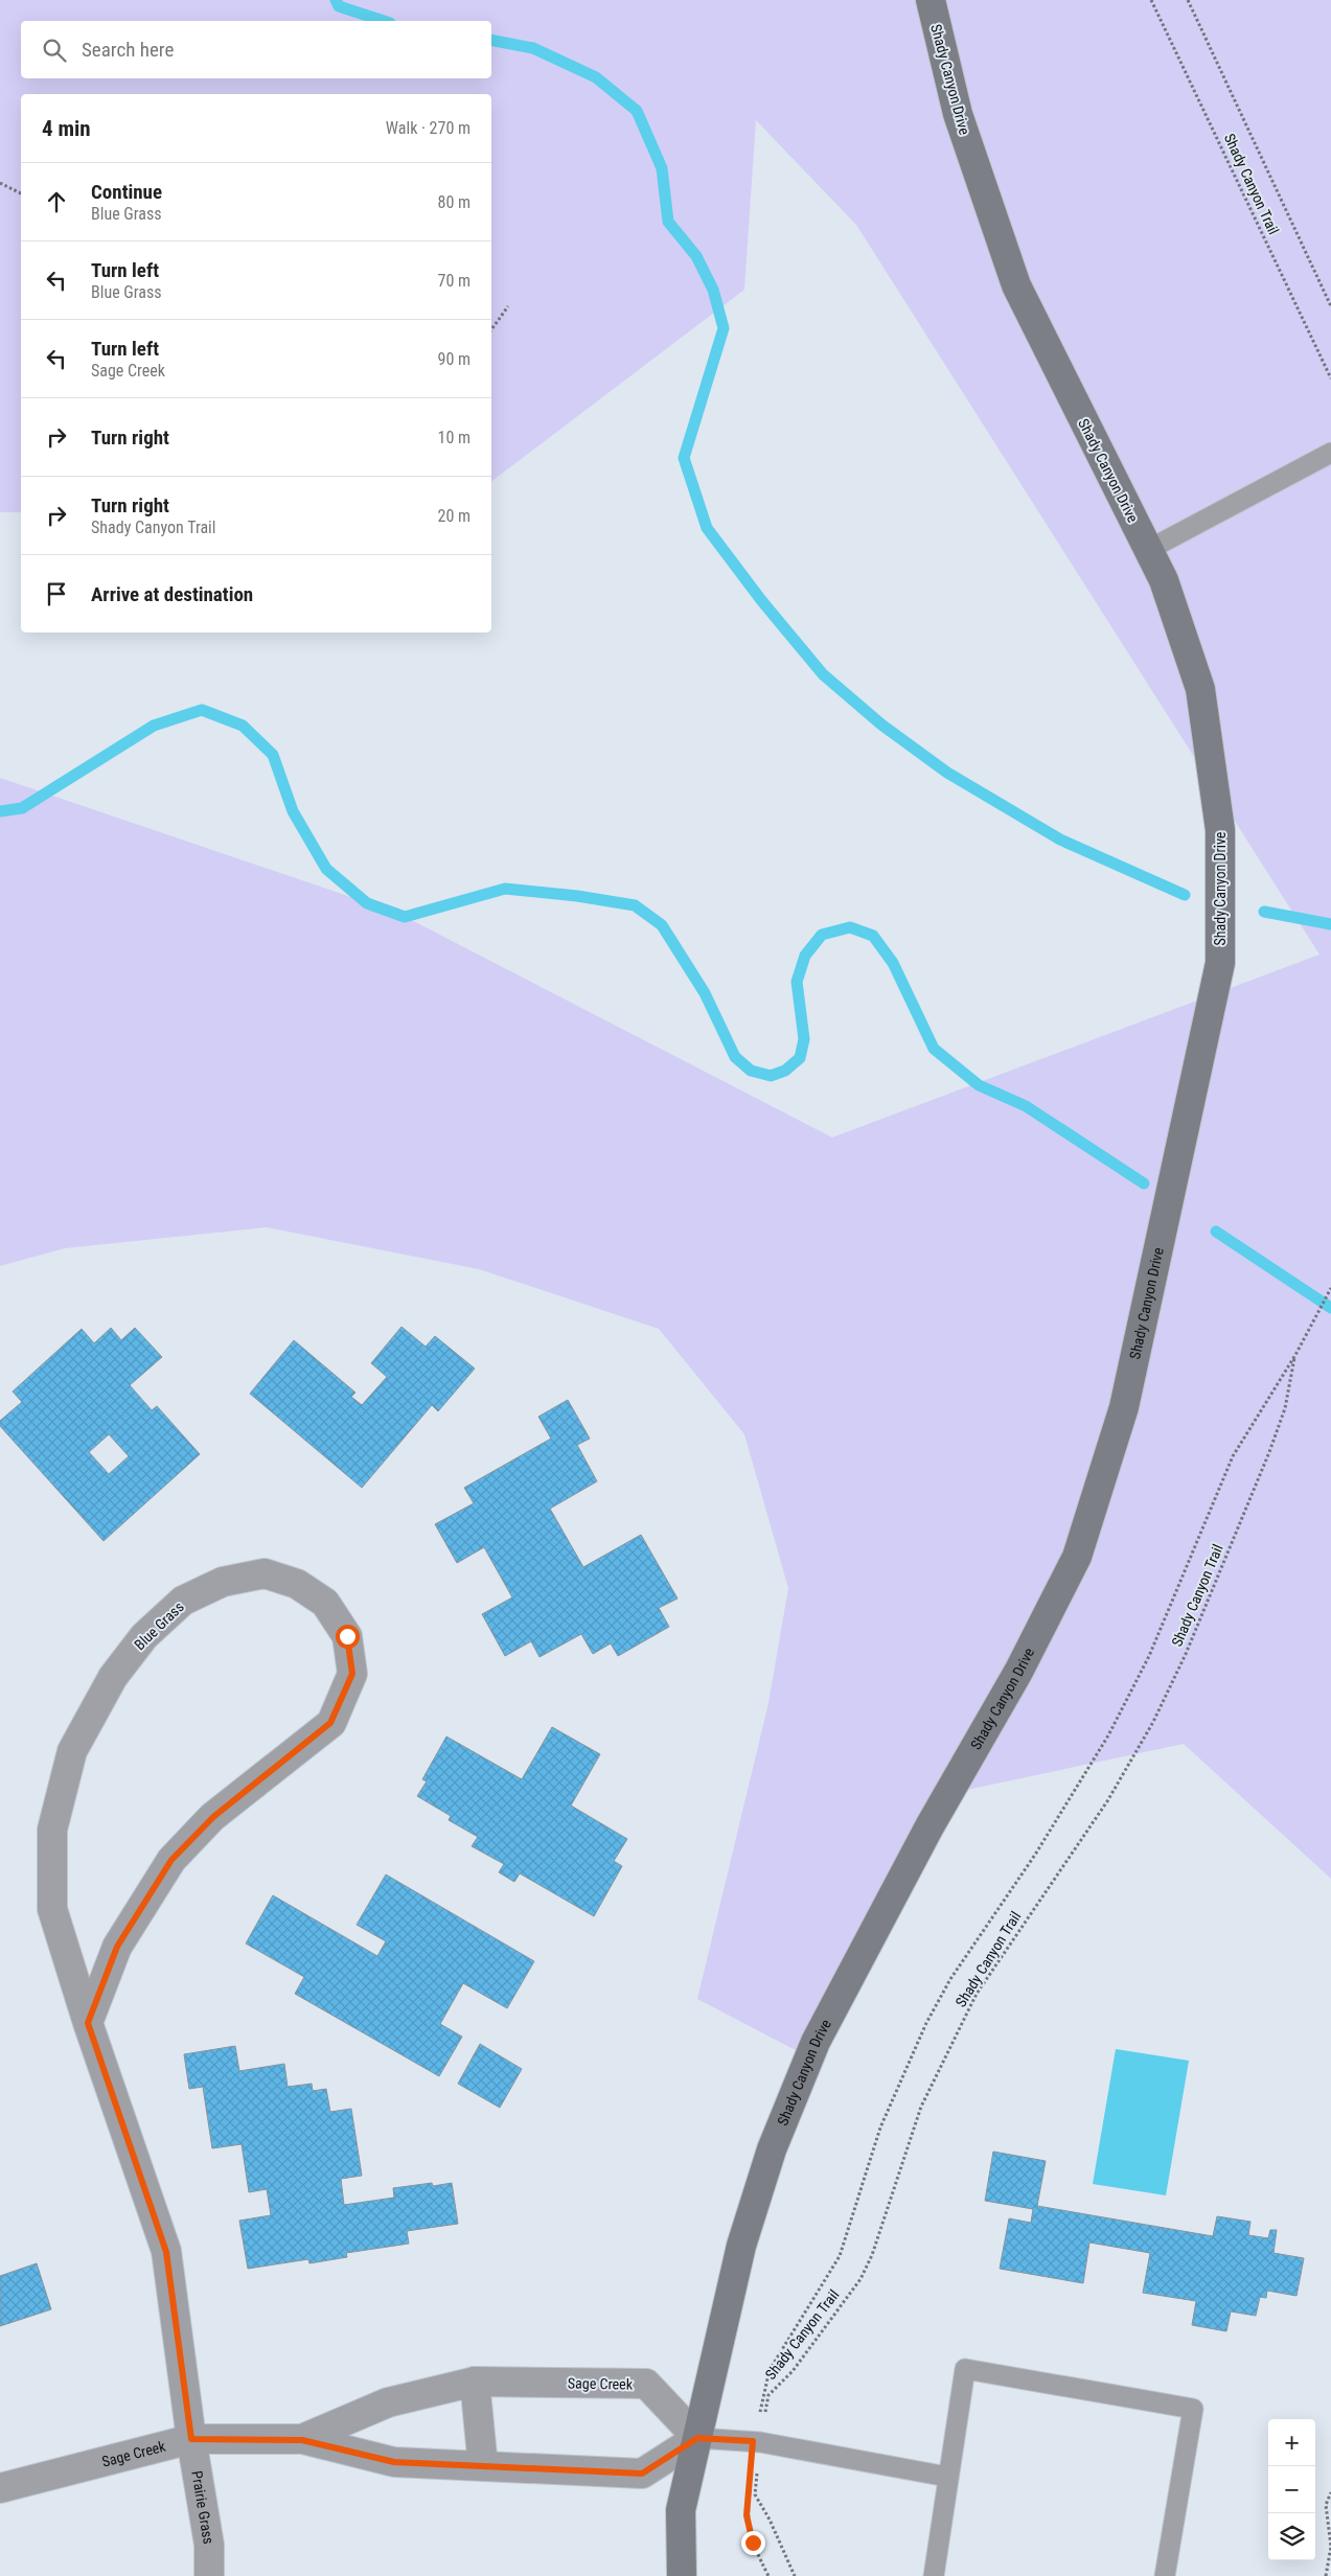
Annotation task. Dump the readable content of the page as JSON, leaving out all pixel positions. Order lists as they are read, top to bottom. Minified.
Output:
{"streets":{"street":["Shady Canyon Drive","Blue Grass","Sage Creek","Prairie Grass"],"path":["Shady Canyon Trail"]},"crossings":[["Shady Canyon Drive","Sage Creek"],["Blue Grass","Sage Creek"],["Blue Grass","Prairie Grass"],["Sage Creek","Prairie Grass"]],"page":{"search":"Search here","heading":["4 min","Walk · 270 m"],"list":[["Continue","Blue Grass","80 m"],["Turn left","Blue Grass","70 m"],["Turn left","Sage Creek","90 m"],["Turn right","10 m"],["Turn right","Shady Canyon Trail","20 m"],"Arrive at destination"],"map_buttons":["+","−"]}}
